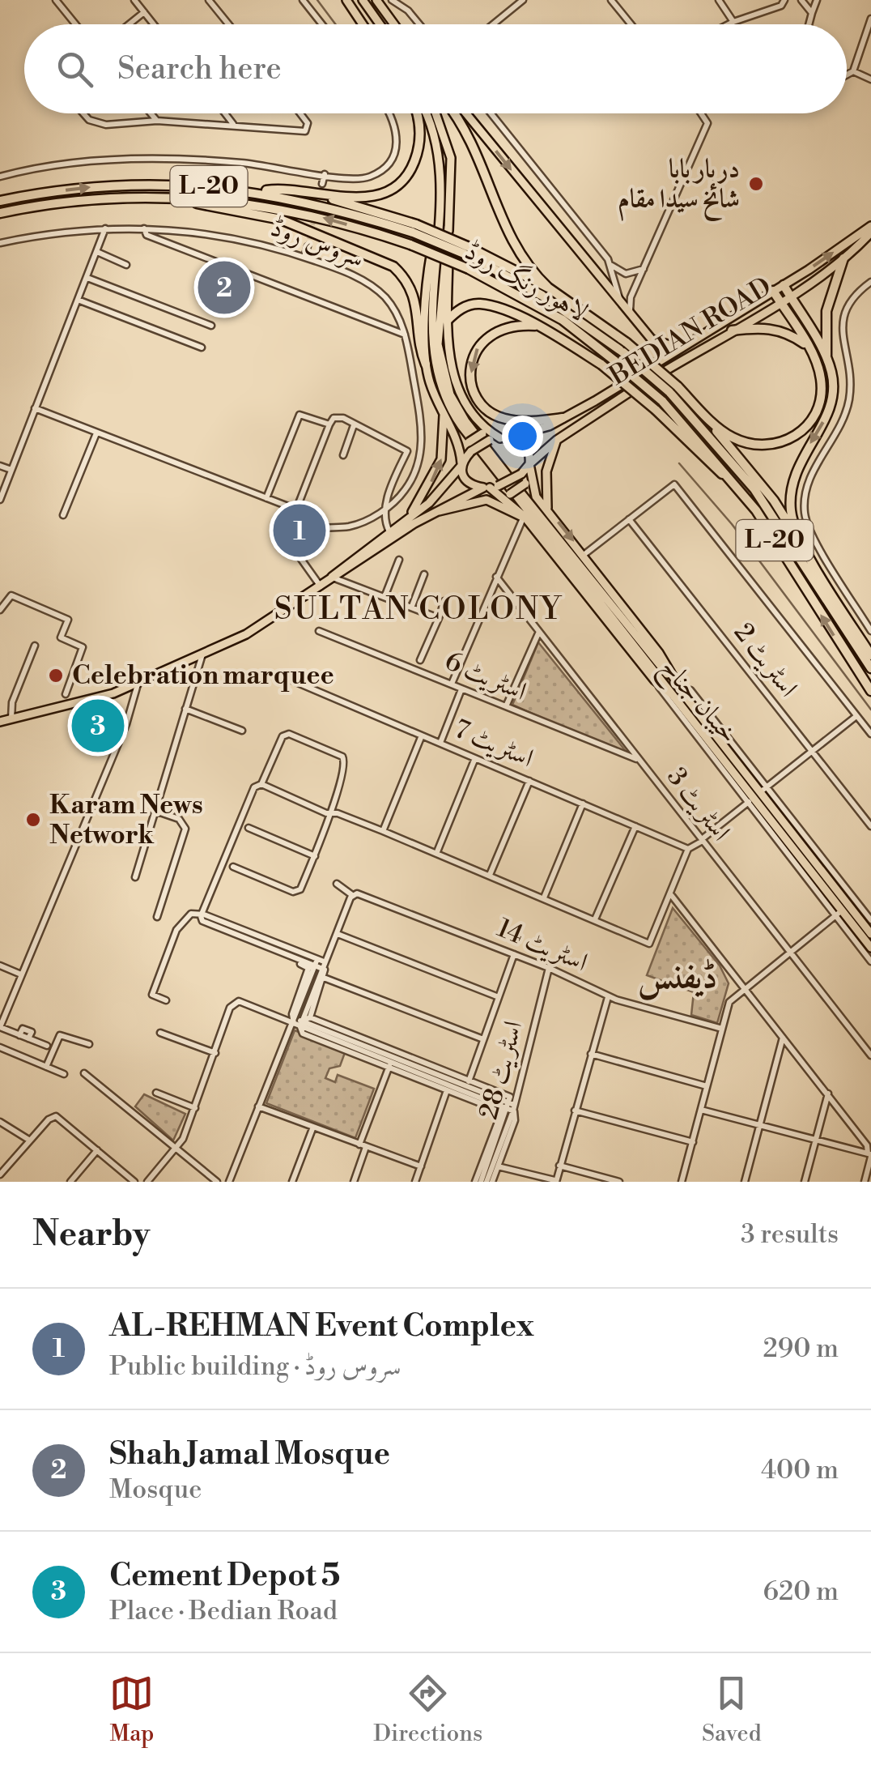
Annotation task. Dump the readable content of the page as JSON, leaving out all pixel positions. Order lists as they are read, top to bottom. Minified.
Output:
{"streets":{"highway":["L-20","لاہور رنگ روڈ"],"main road":["BEDIAN ROAD","خیبان جناح"],"street":["سروس روڈ","اسٹریٹ 2","اسٹریٹ 6","اسٹریٹ 7","اسٹریٹ 3","اسٹریٹ 14","اسٹریٹ 28"]},"crossings":[["BEDIAN ROAD","خیبان جناح"],["اسٹریٹ 6","اسٹریٹ 3"],["اسٹریٹ 14","اسٹریٹ 28"]],"districts":["SULTAN COLONY","ڈیفنس"],"places":["دربار بابا شائخ سیدا مقام","Celebration marquee","Karam News Network"],"page":{"search":"Search here","pins":["2","1","3"],"heading":["Nearby","3 results"],"list":[{"mark":"1","name":"AL-REHMAN Event Complex","note":"Public building · سروس روڈ","value":"290 m"},{"mark":"2","name":"Shah Jamal Mosque","note":"Mosque","value":"400 m"},{"mark":"3","name":"Cement Depot 5","note":"Place · Bedian Road","value":"620 m"}],"nav":["Map","Directions","Saved"]}}
